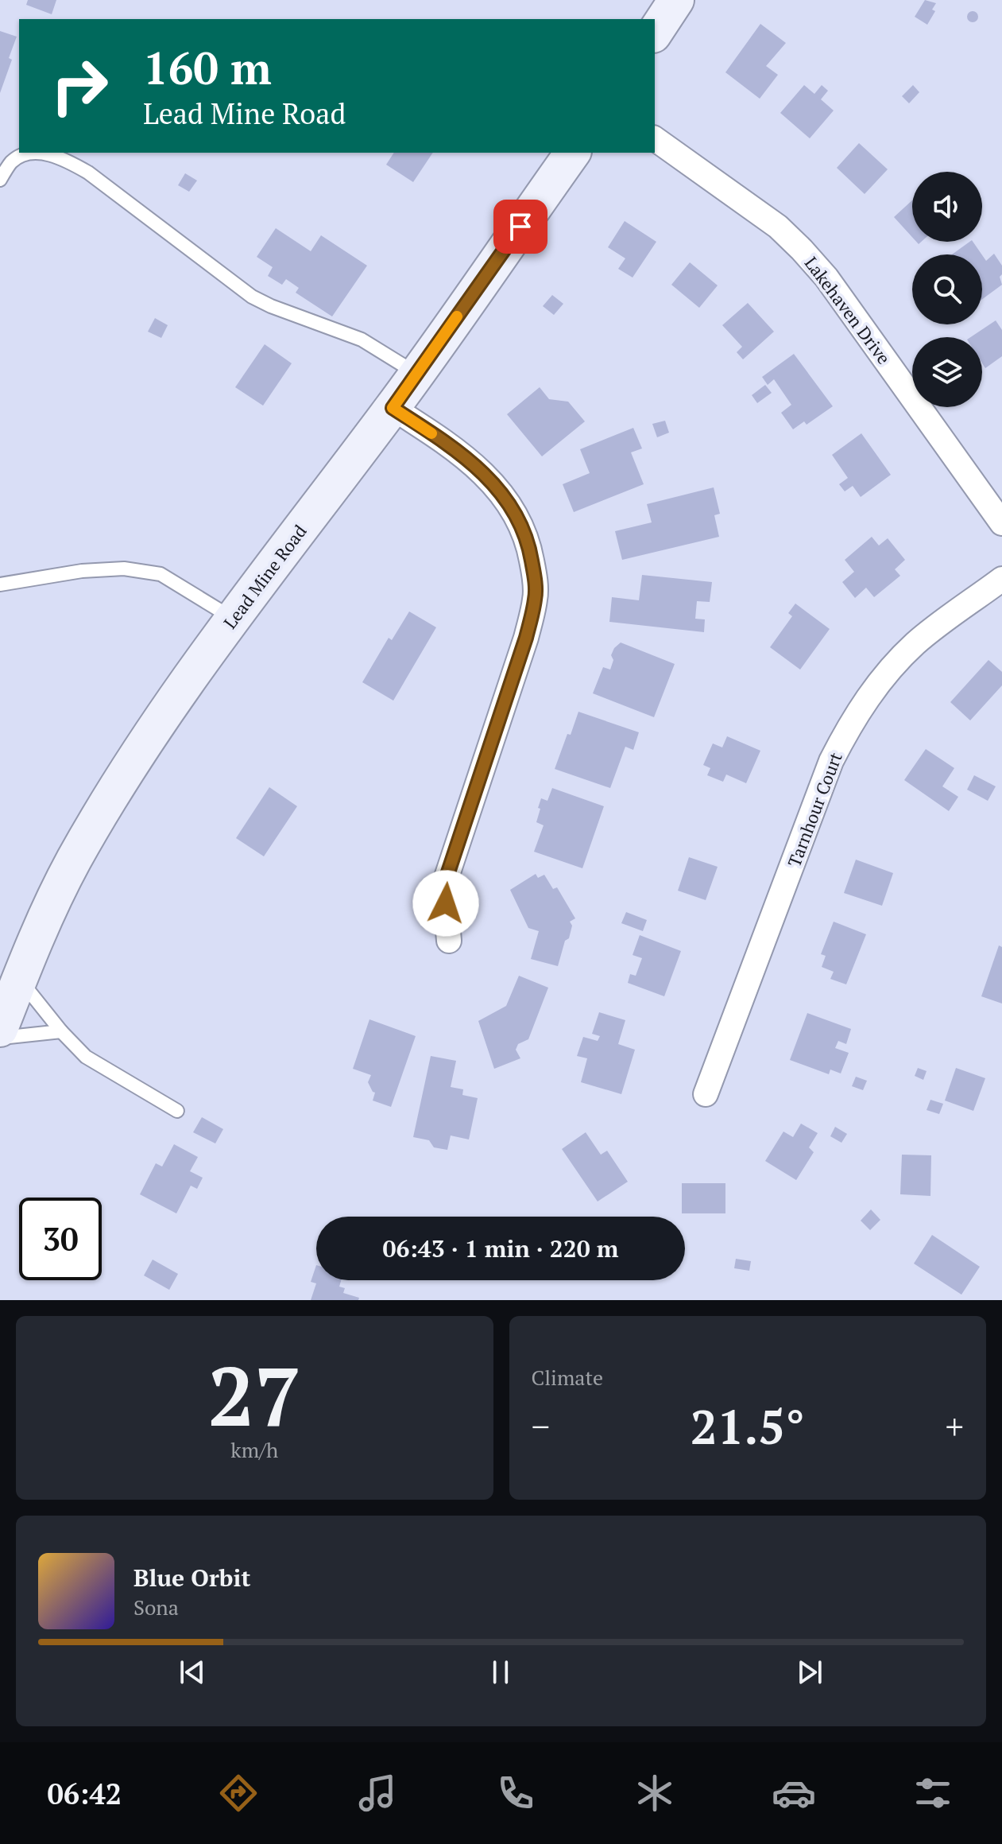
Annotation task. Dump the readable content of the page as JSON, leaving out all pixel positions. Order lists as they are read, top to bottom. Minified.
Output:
{"streets":{"main road":["Lead Mine Road"],"street":["Lakehaven Drive","Tarnhour Court"]},"page":{"turn":["160 m","Lead Mine Road"],"limit":"30","trip":"06:43 · 1 min · 220 m","tile":[["27","km/h"],"Climate"],"heat":["−","21.5°","+"],"song":["Blue Orbit","Sona"],"tabs":"06:42"}}
